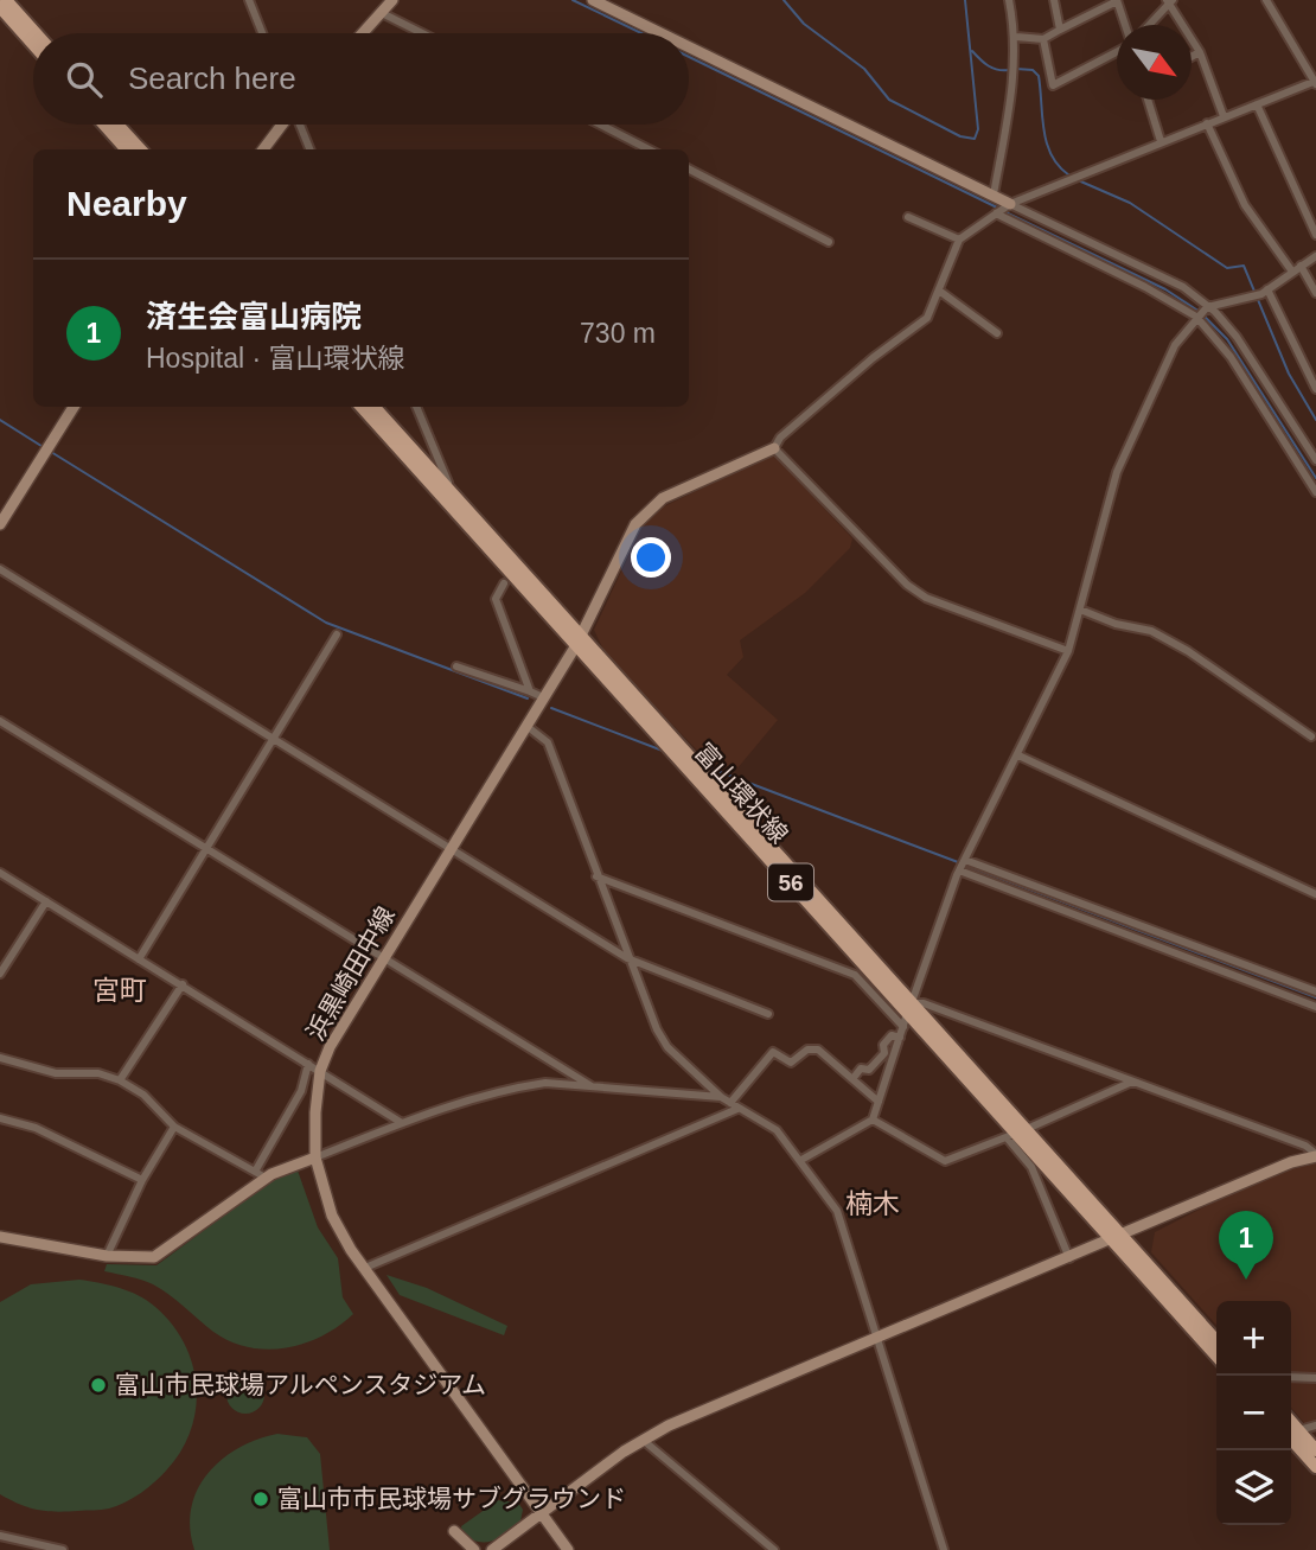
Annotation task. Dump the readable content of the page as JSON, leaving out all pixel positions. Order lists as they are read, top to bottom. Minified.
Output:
{"streets":{"main road":["富山環状線","56"],"street":["浜黒崎田中線"]},"crossings":[["富山環状線","浜黒崎田中線"]],"districts":["宮町","楠木"],"places":["富山市民球場アルペンスタジアム","富山市市民球場サブグラウンド"],"north":"bottom right","page":{"search":"Search here","heading":"Nearby","list":[{"mark":"1","name":"済生会富山病院","note":"Hospital · 富山環状線","value":"730 m"}],"pins":"1","map_buttons":["+","−"]}}
